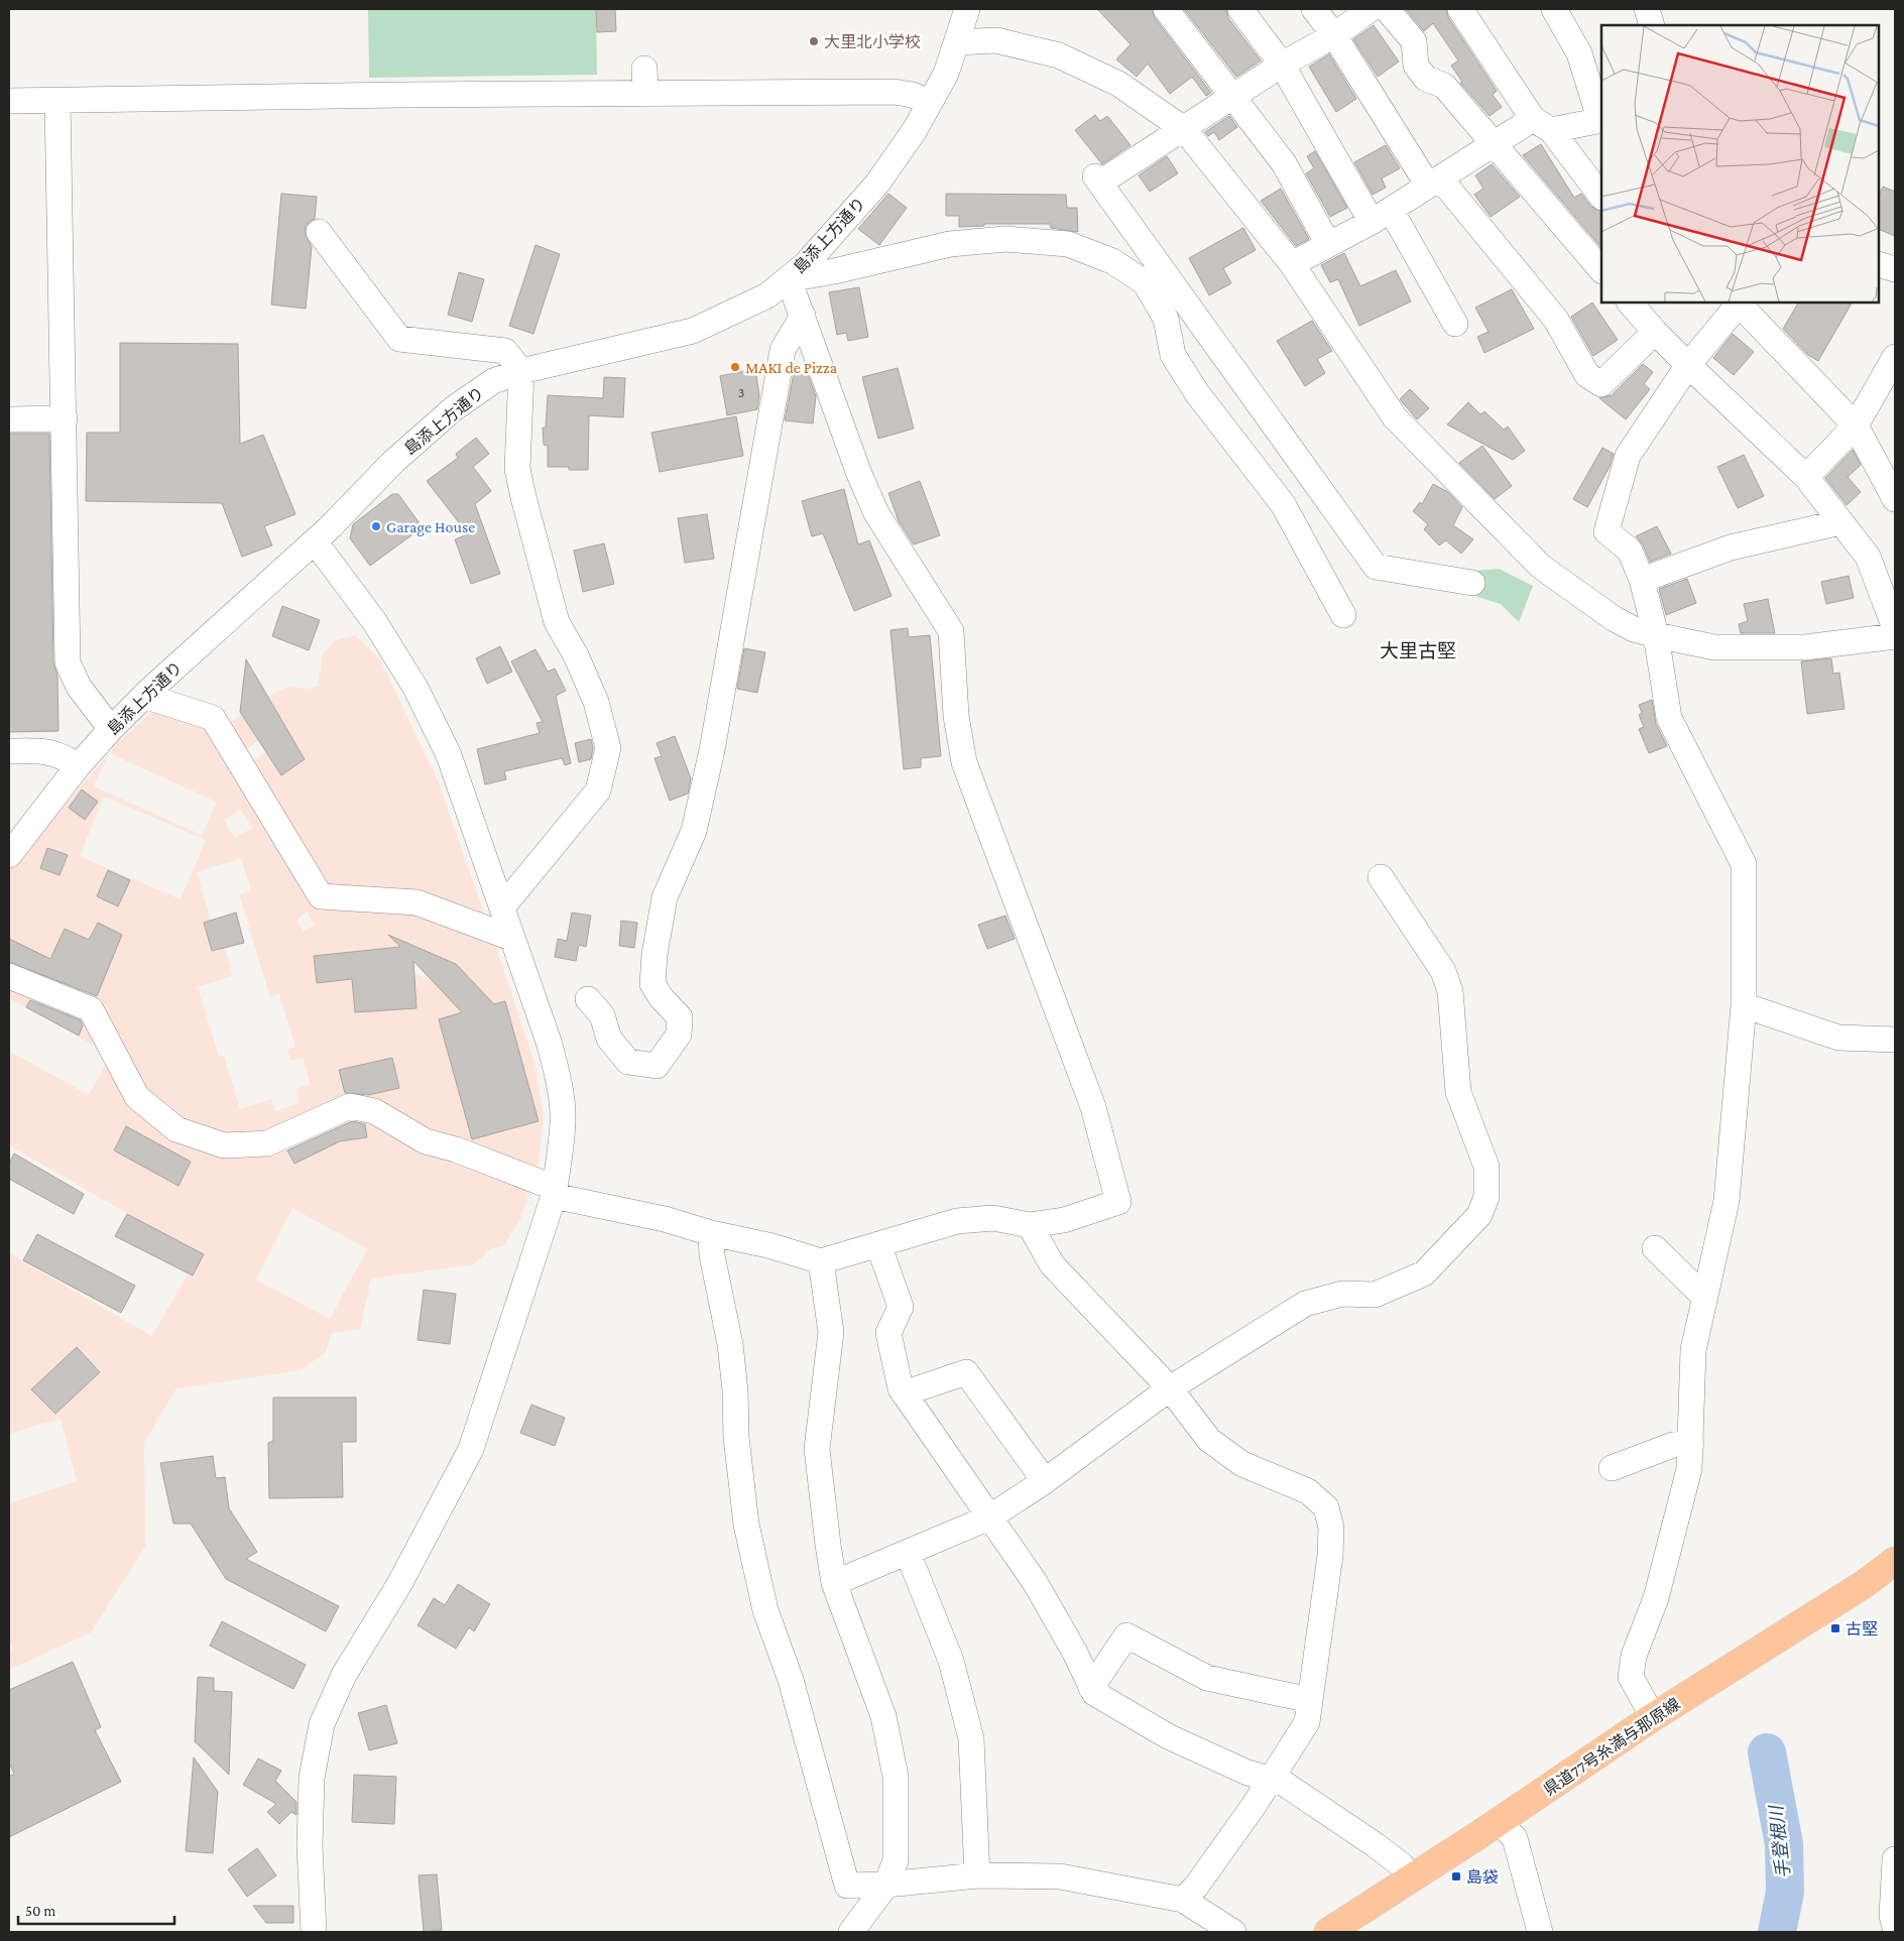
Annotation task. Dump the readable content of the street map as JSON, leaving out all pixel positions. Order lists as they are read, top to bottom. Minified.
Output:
{"streets":{"main road":["県道77号糸満与那原線"],"street":["島添上方通り"]},"districts":["大里古堅"],"water":["手登根川"],"places":{"other":["大里北小学校","MAKI de Pizza","Garage House"],"transit":["古堅","島袋"]},"house_numbers":["3"],"scale_bar":"50 m"}
